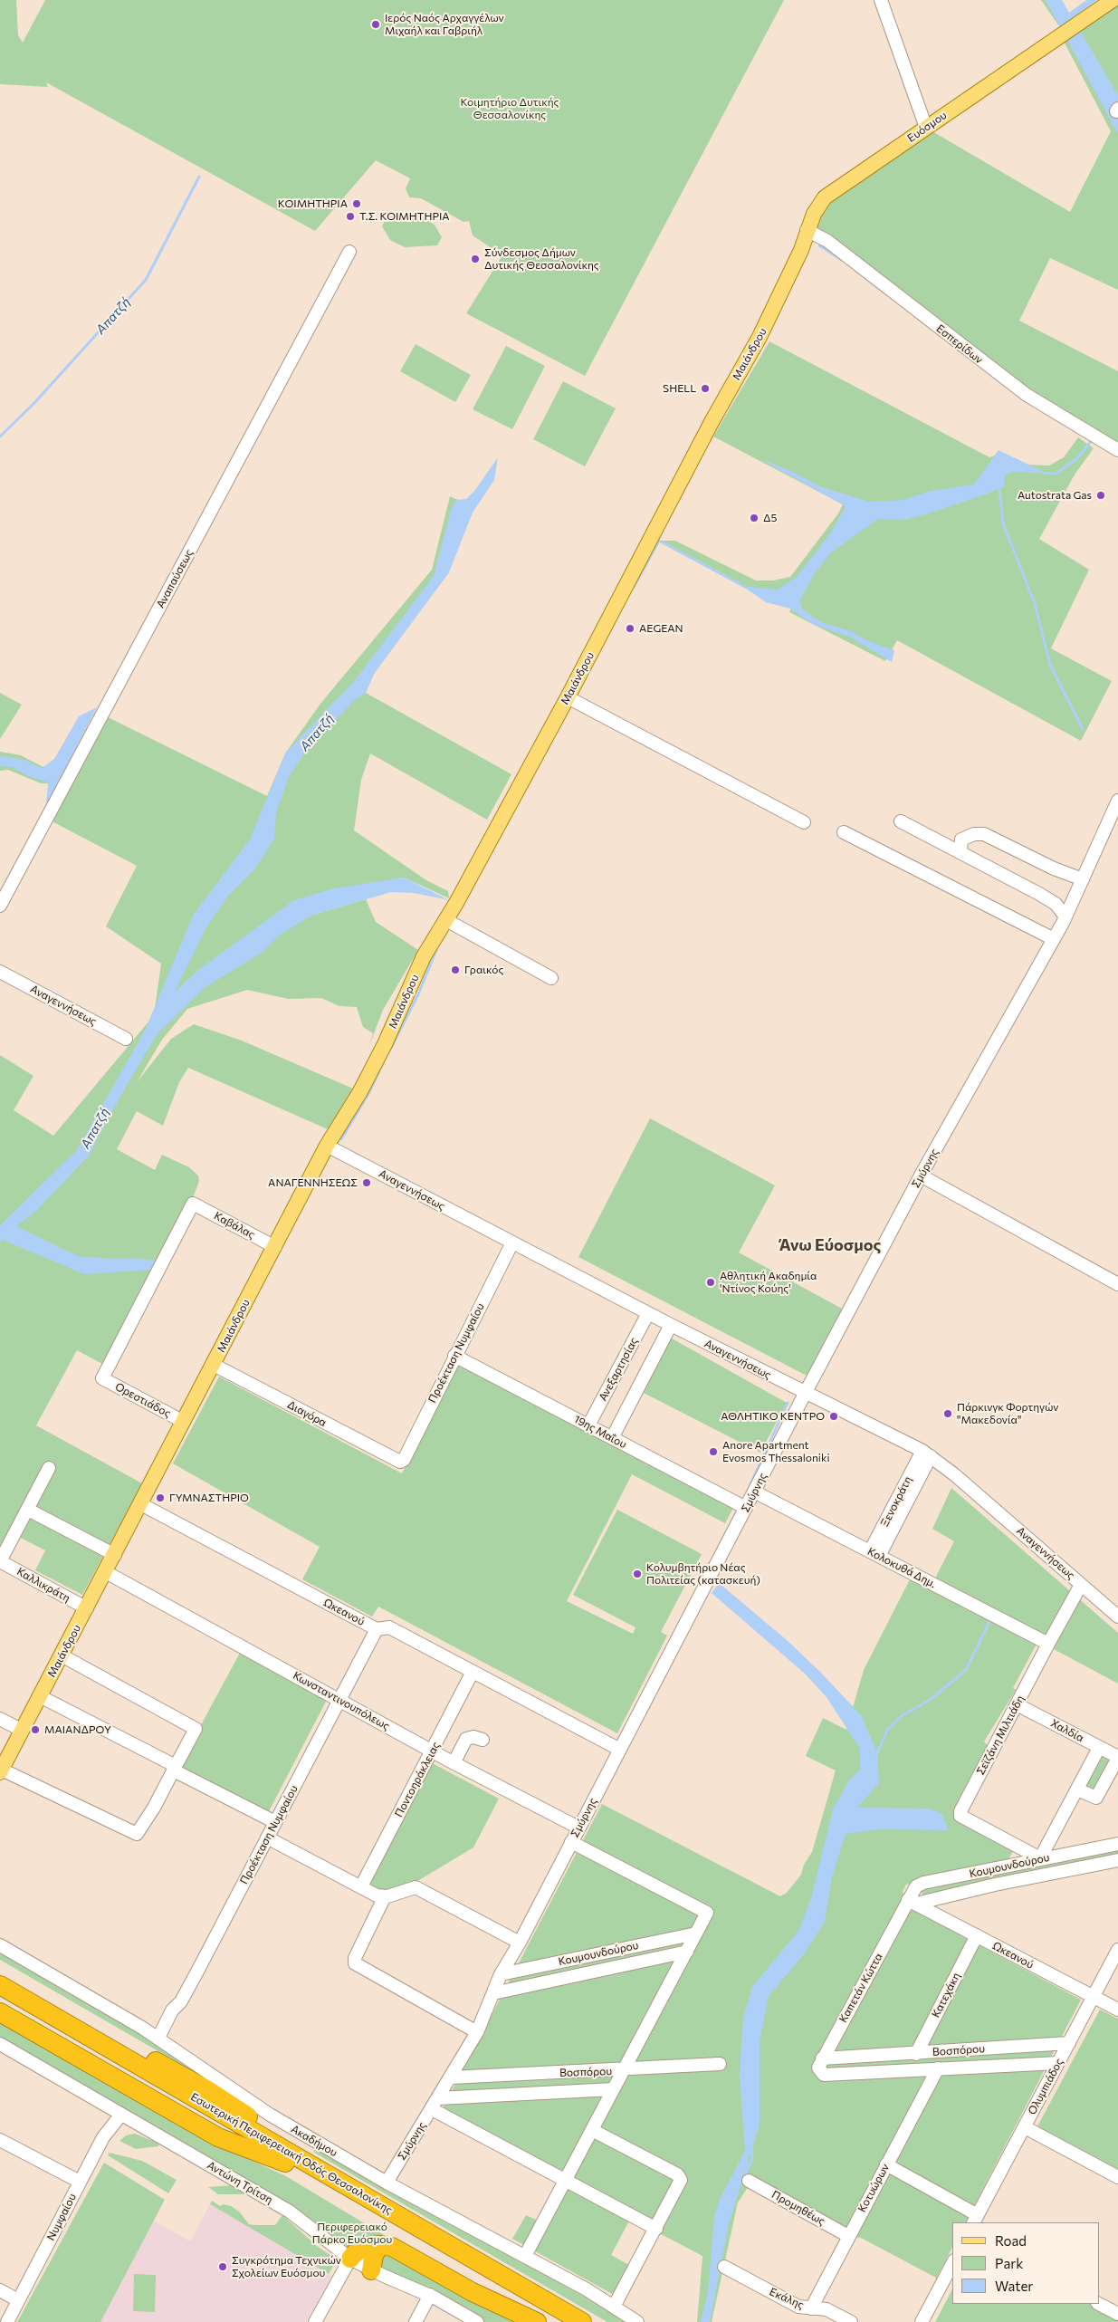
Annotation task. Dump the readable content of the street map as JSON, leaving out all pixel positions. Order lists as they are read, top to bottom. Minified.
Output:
{"streets":{"highway":["Εσωτερική Περιφερειακή Οδός Θεσσαλονίκης"],"main road":["Ευόσμου","Μαιάνδρου"],"street":["Εσπερίδων","Αναπαύσεως","Αναγεννήσεως","Σμύρνης","Καβάλας","Προέκταση Νυμφαίου","Ανεξαρτησίας","Ορεστιάδος","Διαγόρα","19ης Μαΐου","Ξενοκράτη","Κολοκυθά Δημ.","Καλλικράτη","Ωκεανού","Κωνσταντινουπόλεως","Χαλδία","Σεϊζάνη Μιλτιάδη","Ποντοηράκλειας","Κουμουνδούρου","Καπετάν Κώττα","Κατεχάκη","Βοσπόρου","Ολυμπιάδος","Ακαδήμου","Αντώνη Τρίτση","Κοτυώρων","Προμηθέως","Νυμφαίου","Εκάλης"]},"crossings":[["Ευόσμου","Εσπερίδων"],["Ευόσμου","Μαιάνδρου"],["Εσπερίδων","Μαιάνδρου"],["Μαιάνδρου","Αναγεννήσεως"],["Μαιάνδρου","Καβάλας"],["Μαιάνδρου","Ορεστιάδος"],["Μαιάνδρου","Διαγόρα"],["Μαιάνδρου","Καλλικράτη"],["Μαιάνδρου","Ωκεανού"],["Μαιάνδρου","Κωνσταντινουπόλεως"],["Αναγεννήσεως","Σμύρνης"],["Αναγεννήσεως","Προέκταση Νυμφαίου"],["Αναγεννήσεως","Ανεξαρτησίας"],["Αναγεννήσεως","Ξενοκράτη"],["Αναγεννήσεως","Σεϊζάνη Μιλτιάδη"],["Σμύρνης","19ης Μαΐου"],["Σμύρνης","Κολοκυθά Δημ."],["Σμύρνης","Ωκεανού"],["Σμύρνης","Κωνσταντινουπόλεως"],["Σμύρνης","Κουμουνδούρου"],["Σμύρνης","Βοσπόρου"],["Σμύρνης","Ακαδήμου"],["Καβάλας","Ορεστιάδος"],["Προέκταση Νυμφαίου","Διαγόρα"],["Προέκταση Νυμφαίου","19ης Μαΐου"],["Προέκταση Νυμφαίου","Ωκεανού"],["Προέκταση Νυμφαίου","Κωνσταντινουπόλεως"],["Προέκταση Νυμφαίου","Ακαδήμου"],["Ανεξαρτησίας","19ης Μαΐου"],["Ξενοκράτη","Κολοκυθά Δημ."],["Κολοκυθά Δημ.","Σεϊζάνη Μιλτιάδη"],["Ωκεανού","Ποντοηράκλειας"],["Ωκεανού","Κουμουνδούρου"],["Ωκεανού","Καπετάν Κώττα"],["Ωκεανού","Κατεχάκη"],["Ωκεανού","Ολυμπιάδος"],["Κωνσταντινουπόλεως","Ποντοηράκλειας"],["Χαλδία","Σεϊζάνη Μιλτιάδη"],["Σεϊζάνη Μιλτιάδη","Κουμουνδούρου"],["Κουμουνδούρου","Καπετάν Κώττα"],["Καπετάν Κώττα","Βοσπόρου"],["Κατεχάκη","Βοσπόρου"],["Βοσπόρου","Ολυμπιάδος"],["Βοσπόρου","Κοτυώρων"],["Αντώνη Τρίτση","Νυμφαίου"],["Κοτυώρων","Προμηθέως"],["Κοτυώρων","Εκάλης"]],"districts":["Άνω Εύοσμος"],"water":["Απατζή"],"parks":["Κοιμητήριο Δυτικής Θεσσαλονίκης","Περιφερειακό Πάρκο Ευόσμου"],"places":["Ιερός Ναός Αρχαγγέλων Μιχαήλ και Γαβριήλ","ΚΟΙΜΗΤΗΡΙΑ","Τ.Σ. ΚΟΙΜΗΤΗΡΙΑ","Σύνδεσμος Δήμων Δυτικής Θεσσαλονίκης","SHELL","Autostrata Gas","Δ5","AEGEAN","Γραικός","ΑΝΑΓΕΝΝΗΣΕΩΣ","Αθλητική Ακαδημία 'Ντίνος Κούης'","Πάρκινγκ Φορτηγών \"Μακεδονία\"","ΑΘΛΗΤΙΚΟ ΚΕΝΤΡΟ","Anore Apartment Evosmos Thessaloniki","ΓΥΜΝΑΣΤΗΡΙΟ","Κολυμβητήριο Νέας Πολιτείας (κατασκευή)","ΜΑΙΑΝΔΡΟΥ","Συγκρότημα Τεχνικών Σχολείων Ευόσμου"],"legend":["Road","Park","Water"]}
